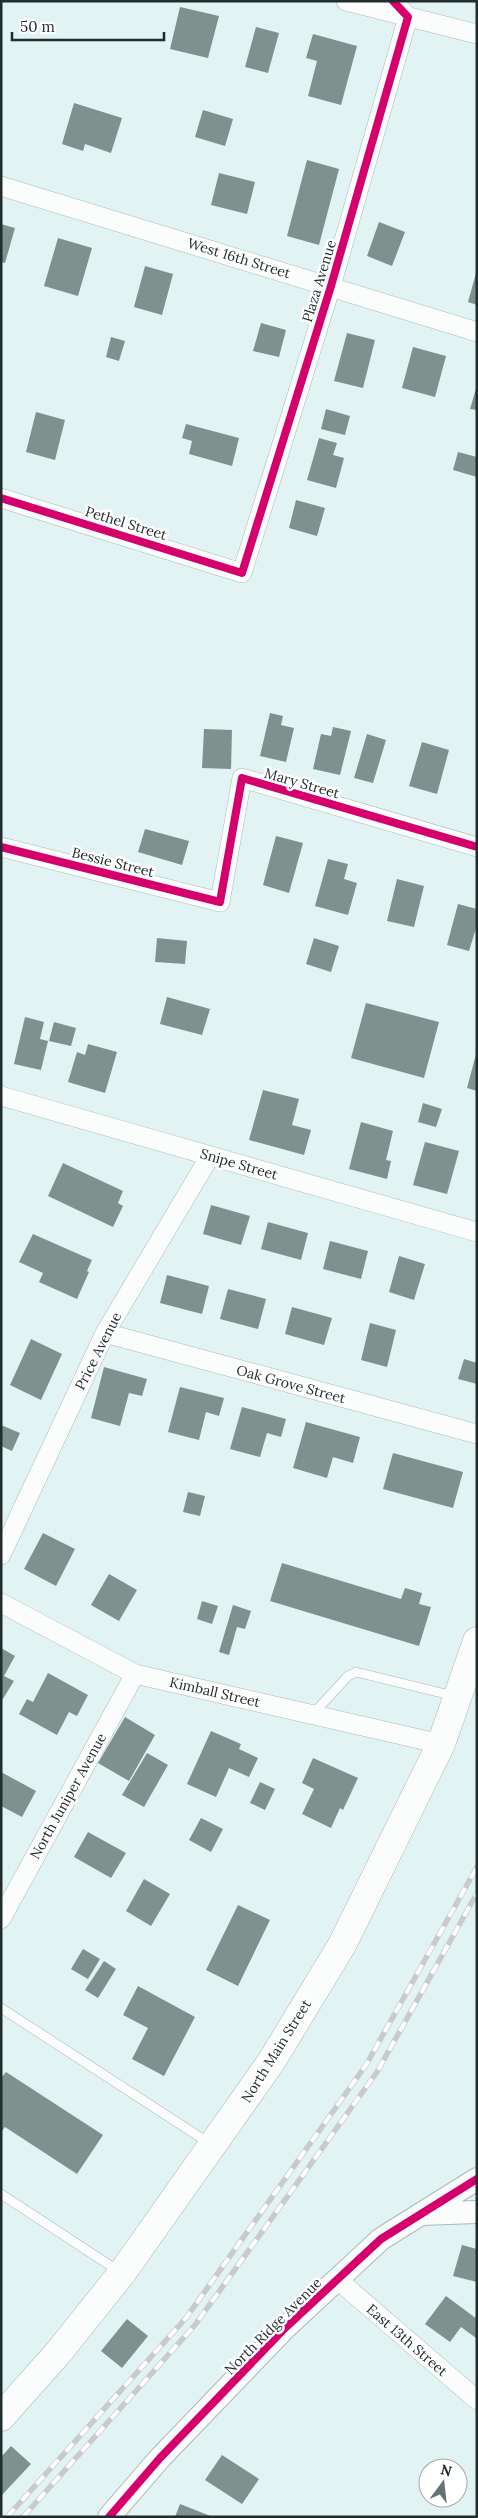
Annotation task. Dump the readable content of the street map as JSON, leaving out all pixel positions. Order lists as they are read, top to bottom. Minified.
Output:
{"streets":{"main road":["North Main Street"],"street":["West 16th Street","Plaza Avenue","Pethel Street","Mary Street","Bessie Street","Snipe Street","Price Avenue","Oak Grove Street","Kimball Street","North Juniper Avenue","North Ridge Avenue","East 13th Street"]},"crossings":[["West 16th Street","Plaza Avenue"],["Plaza Avenue","Pethel Street"],["Mary Street","Bessie Street"],["Snipe Street","Price Avenue"],["Price Avenue","Oak Grove Street"],["Kimball Street","North Juniper Avenue"],["Kimball Street","North Main Street"],["North Ridge Avenue","East 13th Street"]],"scale_bar":"50 m","north":"top"}
